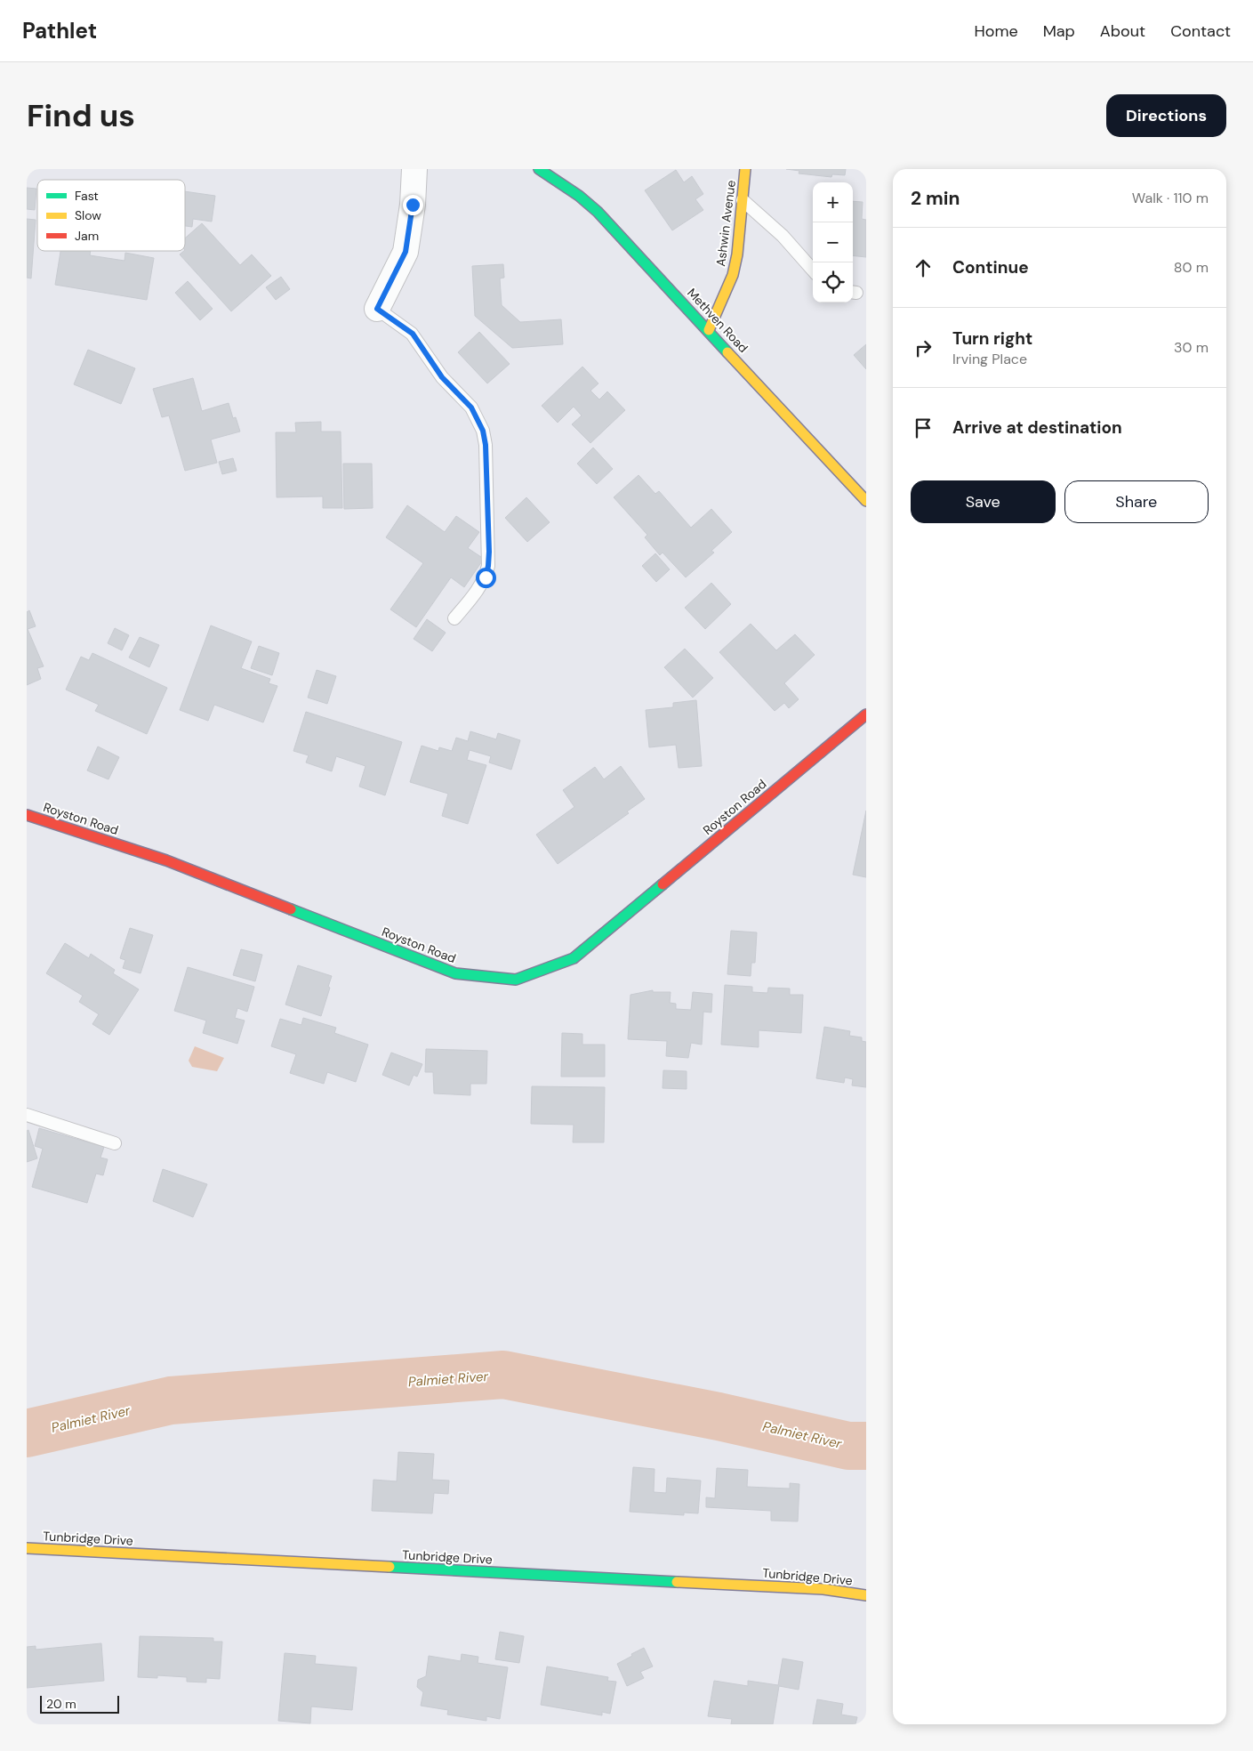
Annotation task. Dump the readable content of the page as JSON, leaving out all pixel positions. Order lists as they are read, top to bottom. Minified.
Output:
{"streets":{"street":["Ashwin Avenue","Methven Road","Royston Road","Tunbridge Drive"]},"crossings":[["Ashwin Avenue","Methven Road"]],"water":["Palmiet River"],"legend":["Fast","Slow","Jam"],"scale_bar":"20 m","page":{"header":"Pathlet","nav":["Home","Map","About","Contact"],"buttons":["Directions",["Save","Share"]],"title":"Find us","heading":["2 min","Walk · 110 m"],"map_buttons":["+","−"],"list":[["Continue","80 m"],["Turn right","Irving Place","30 m"],"Arrive at destination"],"scale":"20 m"}}
